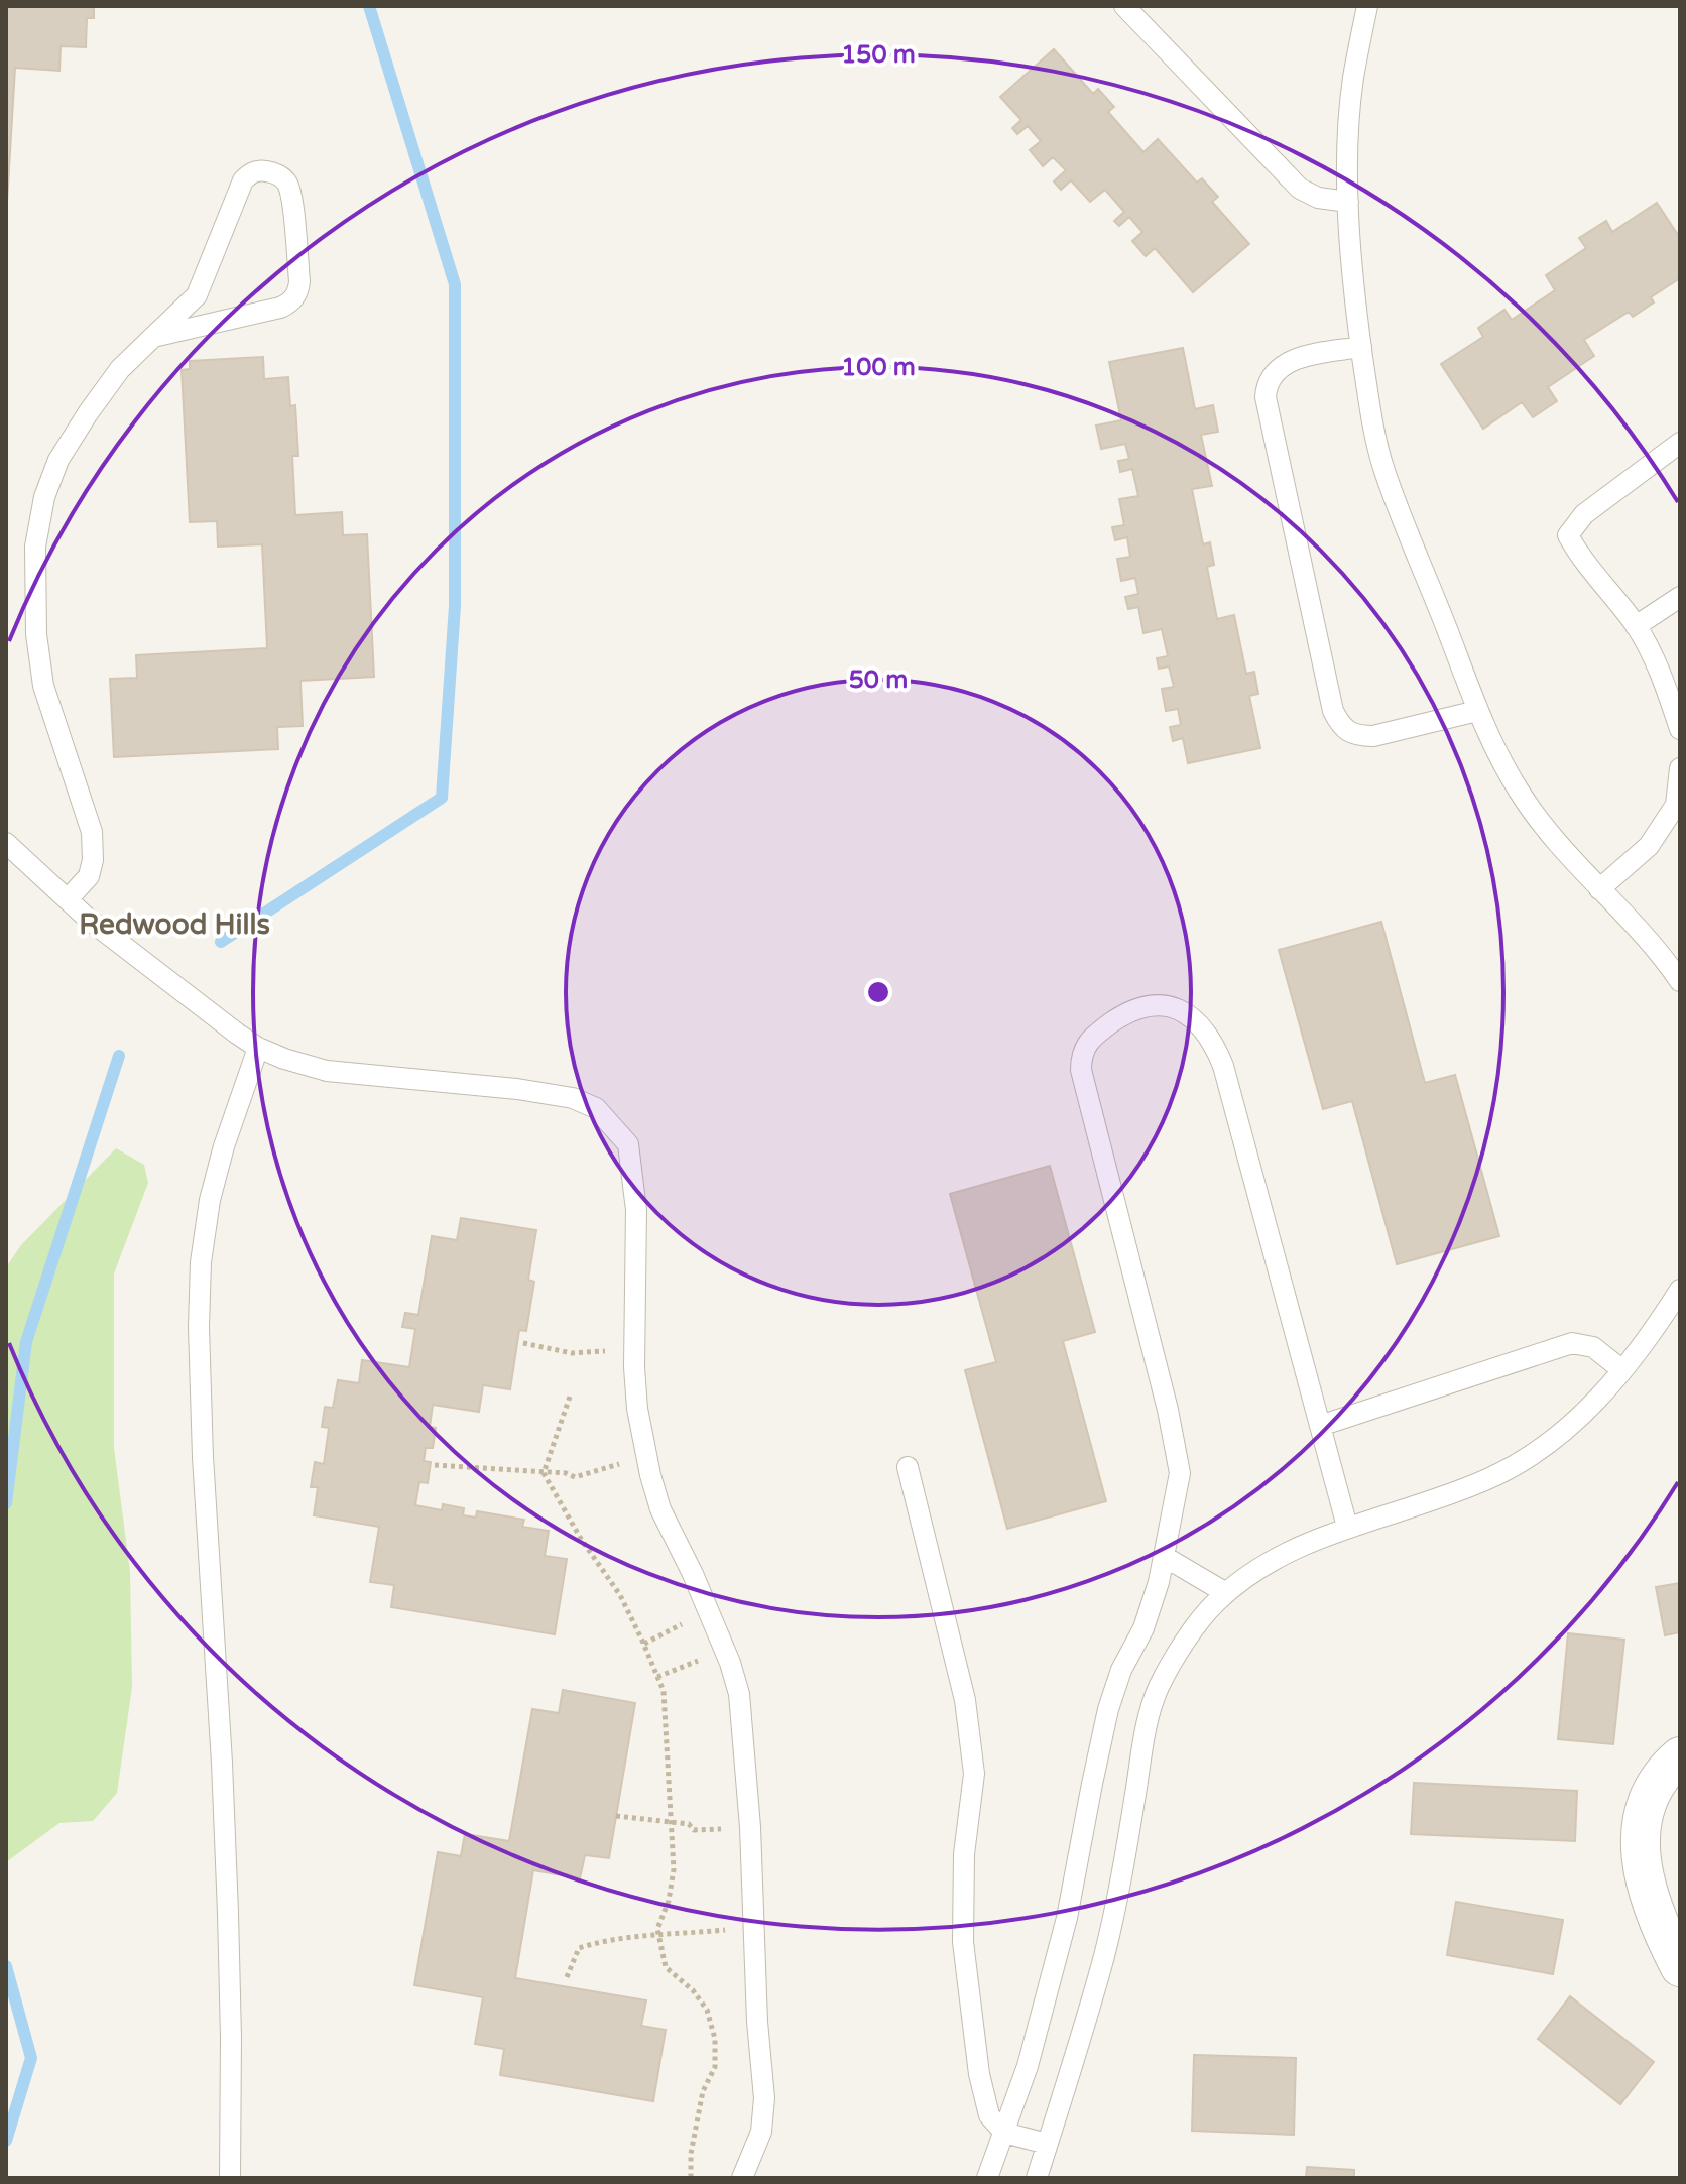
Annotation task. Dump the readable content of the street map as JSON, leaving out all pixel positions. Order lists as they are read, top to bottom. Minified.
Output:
{"districts":["Redwood Hills"],"rings":["150 m","100 m","50 m"]}
